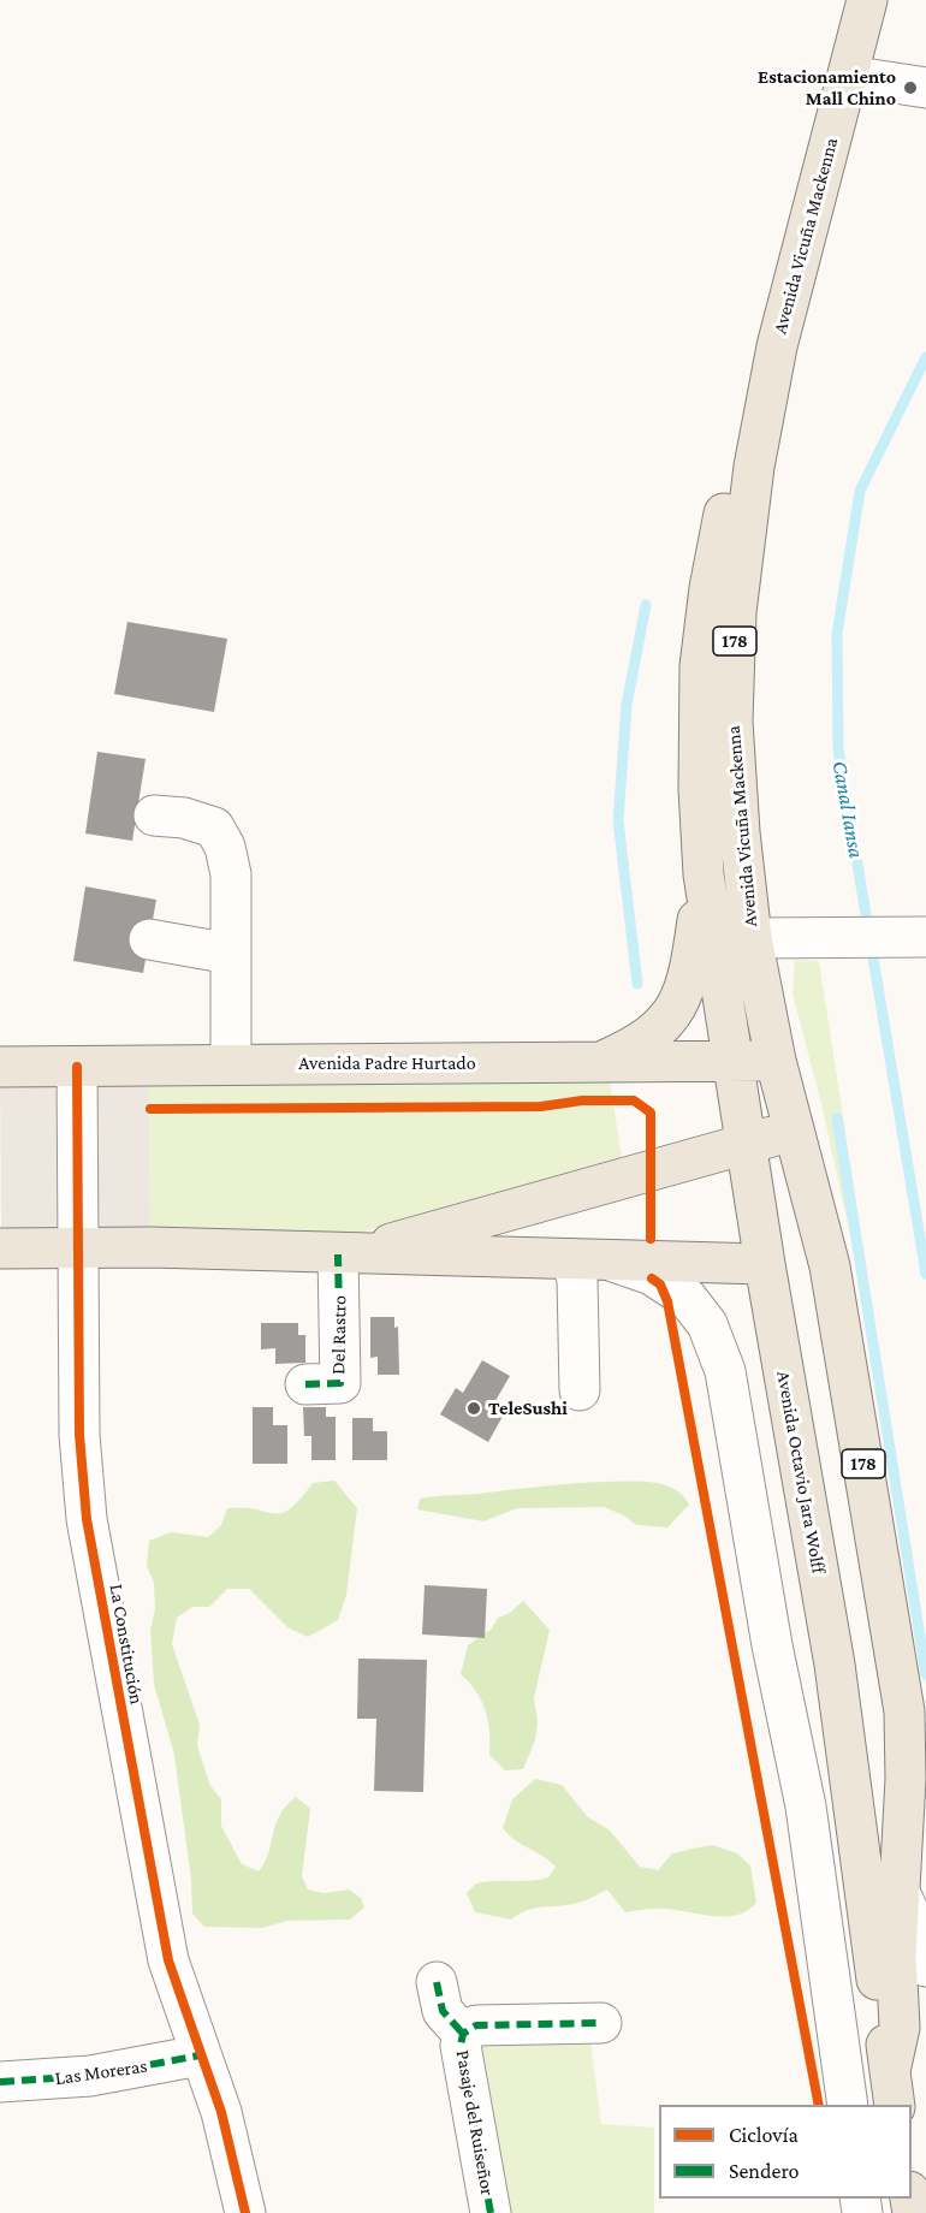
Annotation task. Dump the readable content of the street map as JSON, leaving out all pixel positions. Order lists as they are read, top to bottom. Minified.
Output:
{"streets":{"main road":["Avenida Vicuña Mackenna","178","Avenida Padre Hurtado","Avenida Octavio Jara Wolff"],"street":["Del Rastro","La Constitución","Las Moreras","Pasaje del Ruiseñor"]},"crossings":[["Avenida Vicuña Mackenna","Avenida Padre Hurtado"],["Avenida Vicuña Mackenna","Avenida Octavio Jara Wolff"],["Avenida Padre Hurtado","Avenida Octavio Jara Wolff"],["Avenida Padre Hurtado","La Constitución"],["La Constitución","Las Moreras"]],"water":["Canal Iansa"],"places":["Estacionamiento Mall Chino","TeleSushi"],"legend":["Ciclovía","Sendero"]}
